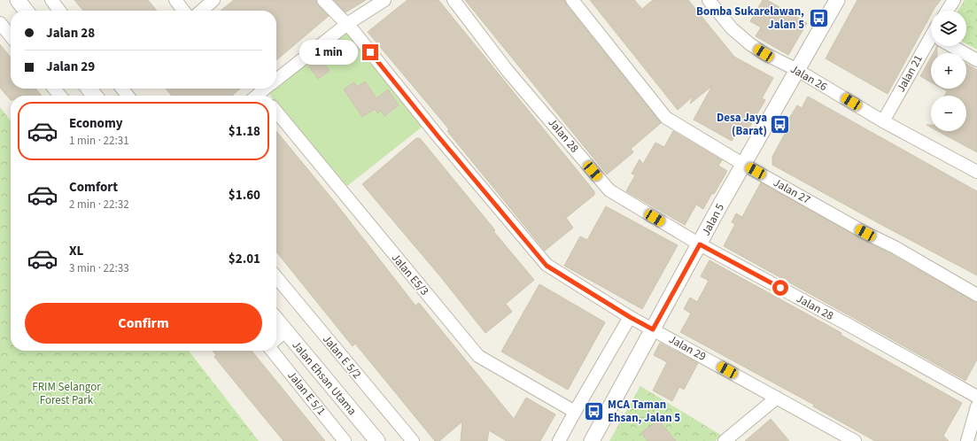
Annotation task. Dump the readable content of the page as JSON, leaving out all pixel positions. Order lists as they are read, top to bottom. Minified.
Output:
{"streets":{"street":["Jalan 21","Jalan 26","Jalan 28","Jalan 27","Jalan 5","Jalan E5/3","Jalan 29","Jalan E 5/2","Jalan Ehsan Utama","Jalan E 5/1"]},"crossings":[["Jalan 21","Jalan 26"],["Jalan 26","Jalan 5"],["Jalan 28","Jalan 5"],["Jalan 27","Jalan 5"],["Jalan 5","Jalan 29"]],"parks":["FRIM Selangor Forest Park"],"places":{"bus stop":["Bomba Sukarelawan, Jalan 5","Desa Jaya (Barat)","MCA Taman Ehsan, Jalan 5"]},"page":{"map_buttons":["+","−"],"banner":["Jalan 28","Jalan 29"],"bubble":"1 min","list":[{"name":"Economy","note":"1 min · 22:31","value":"$1.18"},{"name":"Comfort","note":"2 min · 22:32","value":"$1.60"},{"name":"XL","note":"3 min · 22:33","value":"$2.01"}],"buttons":"Confirm"}}
